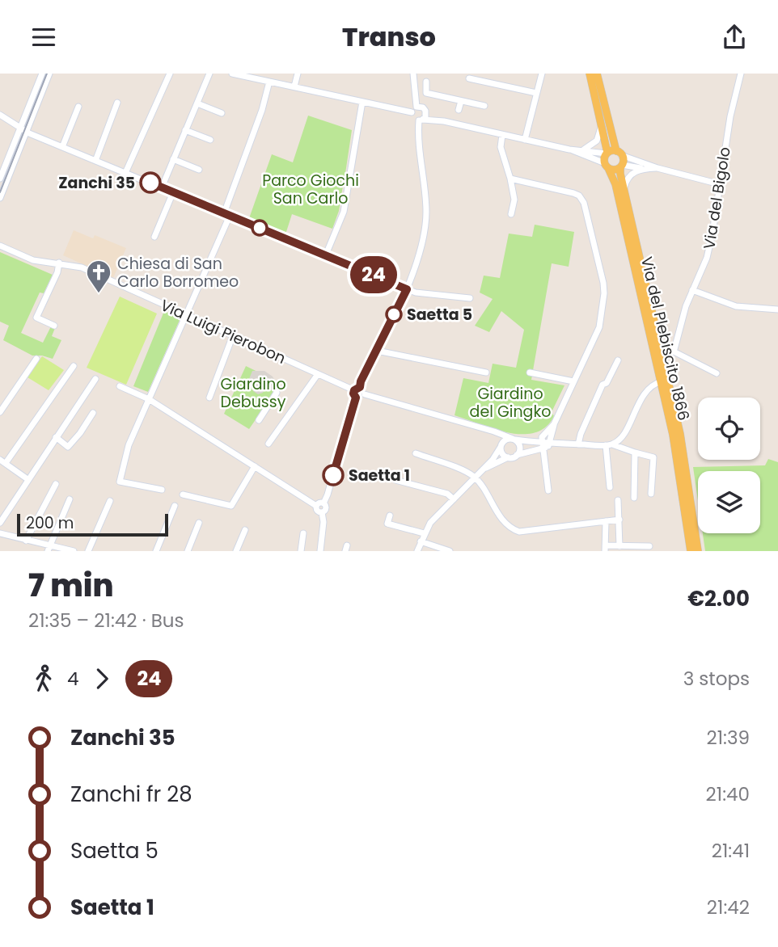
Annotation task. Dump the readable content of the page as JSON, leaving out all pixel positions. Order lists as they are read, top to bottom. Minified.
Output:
{"streets":{"main road":["Via del Plebiscito 1866"],"street":["Via del Bigolo","Via Luigi Pierobon"]},"parks":["Parco Giochi San Carlo","Giardino Debussy","Giardino del Gingko"],"places":{"other":["Zanchi 35","Saetta 5","Saetta 1"],"church":["Chiesa di San Carlo Borromeo"]},"lines":["bus line 24"],"scale_bar":"200 m","page":{"header":"Transo","on_map":"24","scale":"200 m","heading":["7 min","21:35 – 21:42 · Bus","€2.00"],"legs":["4","24","3 stops"],"list":[{"name":"Zanchi 35","value":"21:39"},{"name":"Zanchi fr 28","value":"21:40"},{"name":"Saetta 5","value":"21:41"},{"name":"Saetta 1","value":"21:42"}]}}
